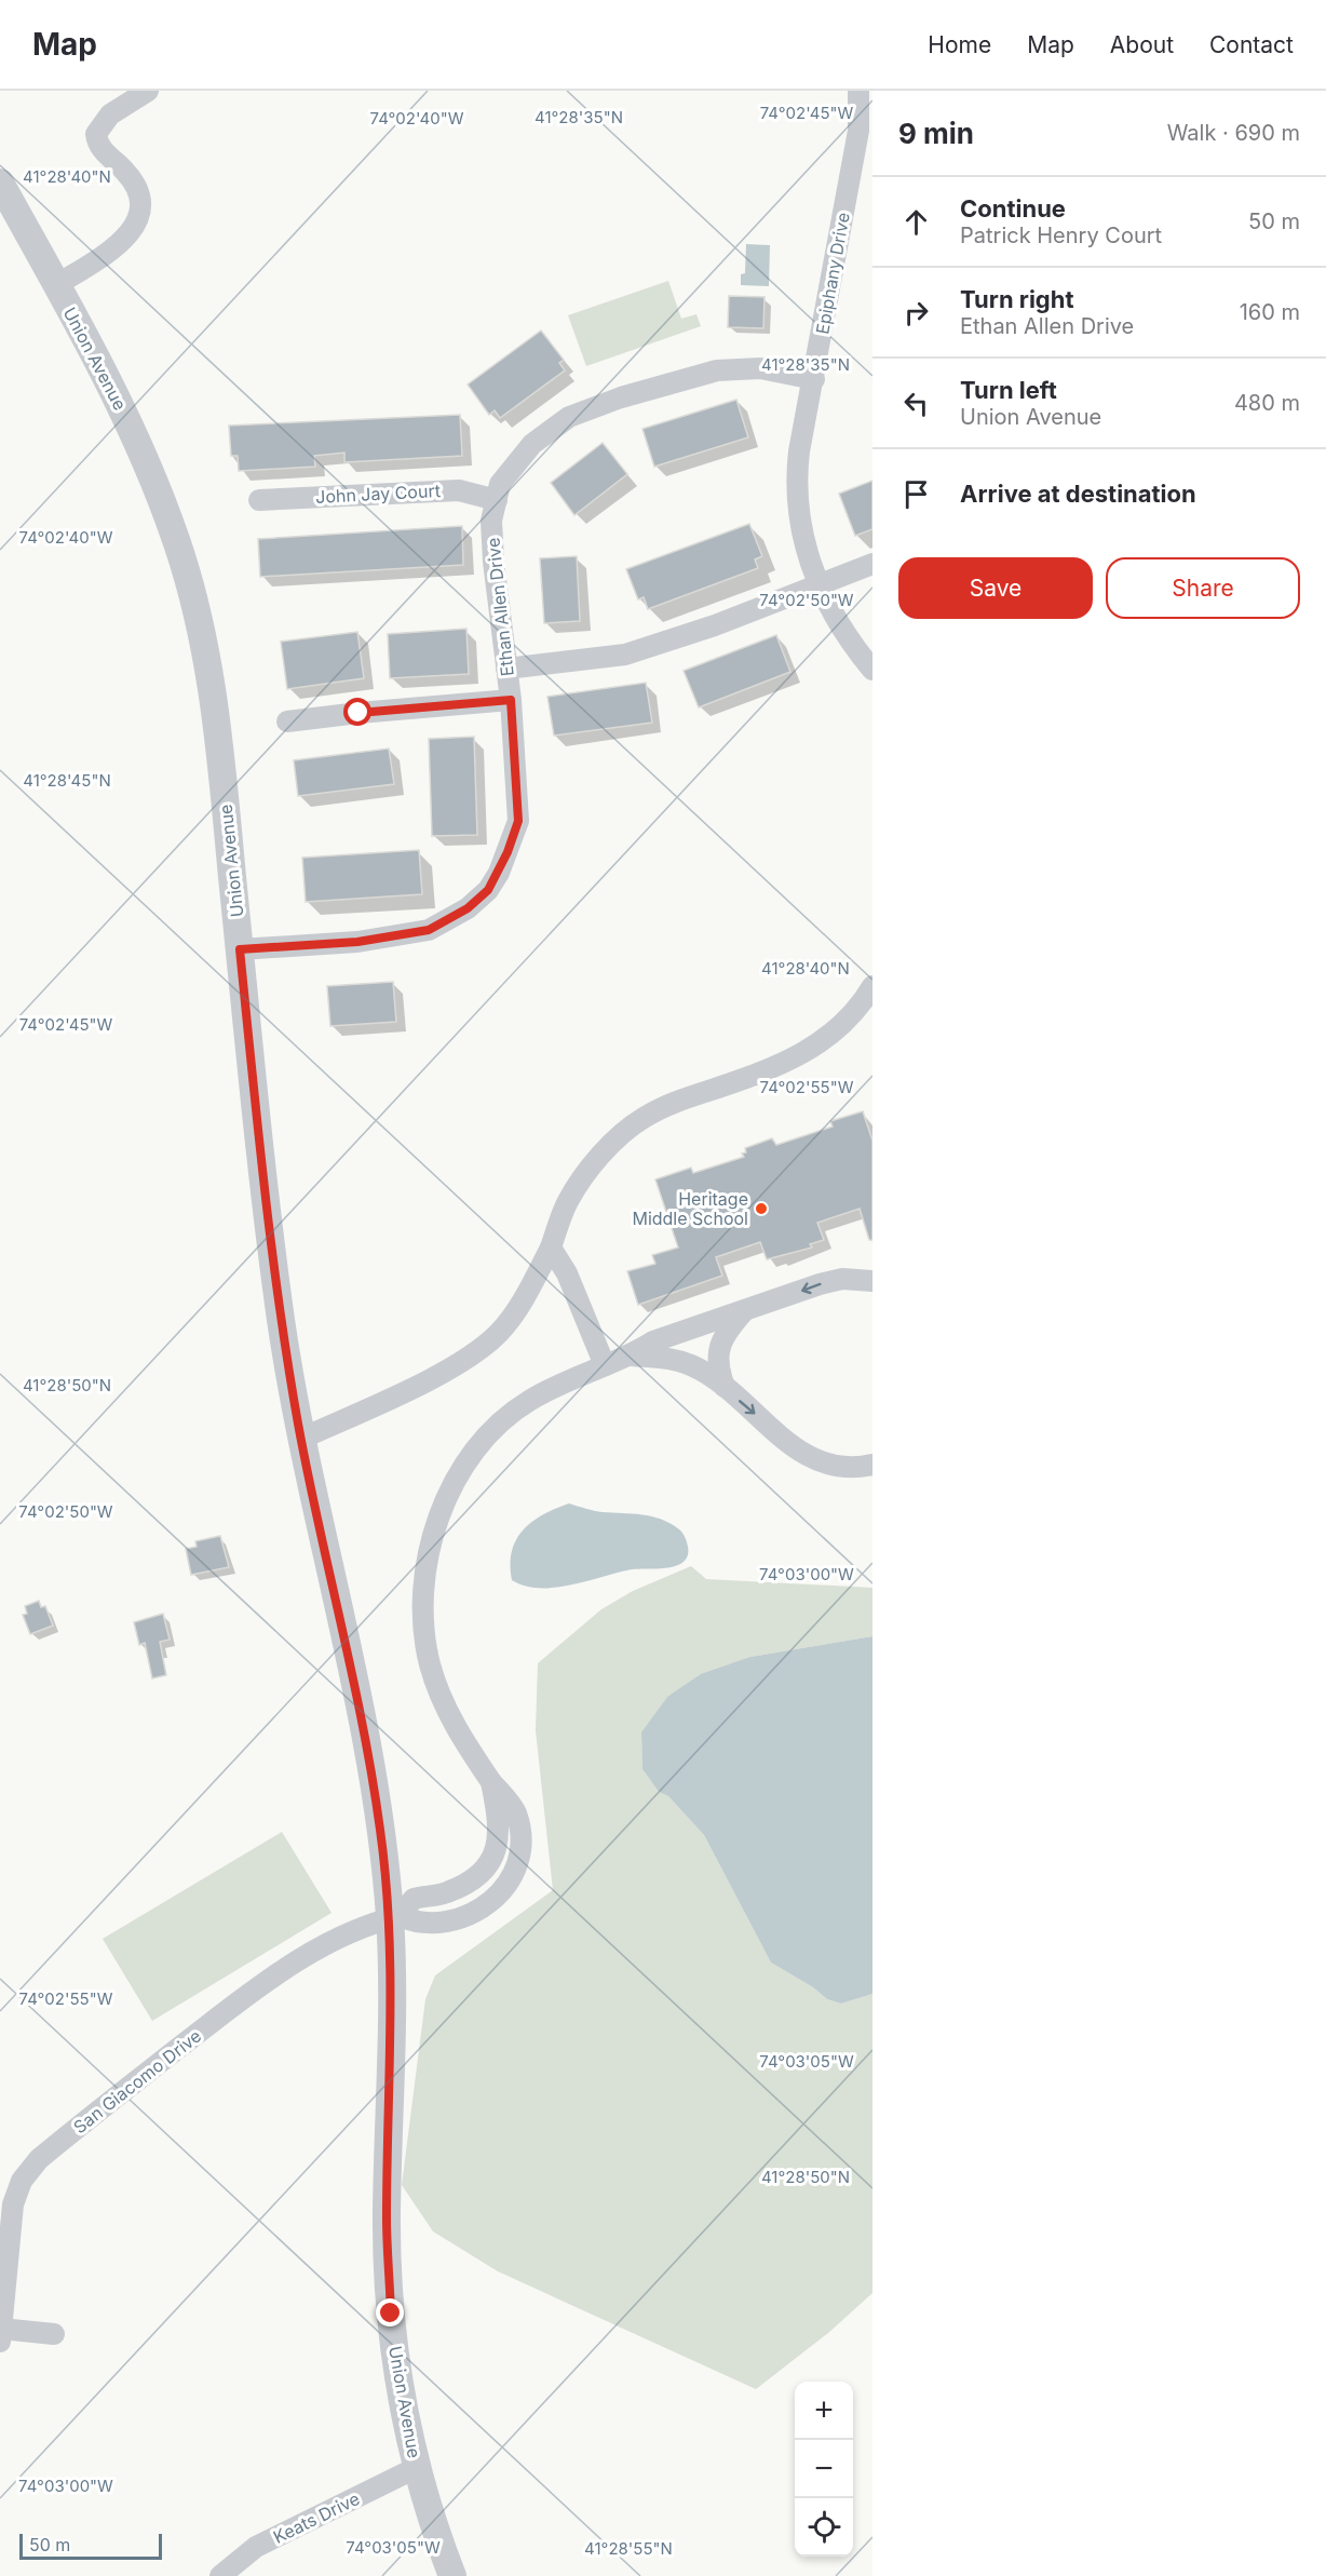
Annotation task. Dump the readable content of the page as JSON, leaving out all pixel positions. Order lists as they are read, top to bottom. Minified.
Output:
{"streets":{"street":["Epiphany Drive","Union Avenue","John Jay Court","Ethan Allen Drive","San Giacomo Drive","Keats Drive"]},"crossings":[["Epiphany Drive","Ethan Allen Drive"],["Union Avenue","Ethan Allen Drive"],["Union Avenue","San Giacomo Drive"],["Union Avenue","Keats Drive"],["John Jay Court","Ethan Allen Drive"]],"places":["Heritage Middle School"],"scale_bar":"50 m","page":{"header":"Map","nav":["Home","Map","About","Contact"],"heading":["9 min","Walk · 690 m"],"list":[["Continue","Patrick Henry Court","50 m"],["Turn right","Ethan Allen Drive","160 m"],["Turn left","Union Avenue","480 m"],"Arrive at destination"],"buttons":["Save","Share"],"map_buttons":["+","−"],"scale":"50 m"},"coordinates":["74°02'45\"W","41°28'35\"N","74°02'40\"W","41°28'40\"N","74°02'50\"W","41°28'45\"N","74°02'55\"W","41°28'50\"N","74°03'00\"W","74°03'05\"W","41°28'55\"N"]}
